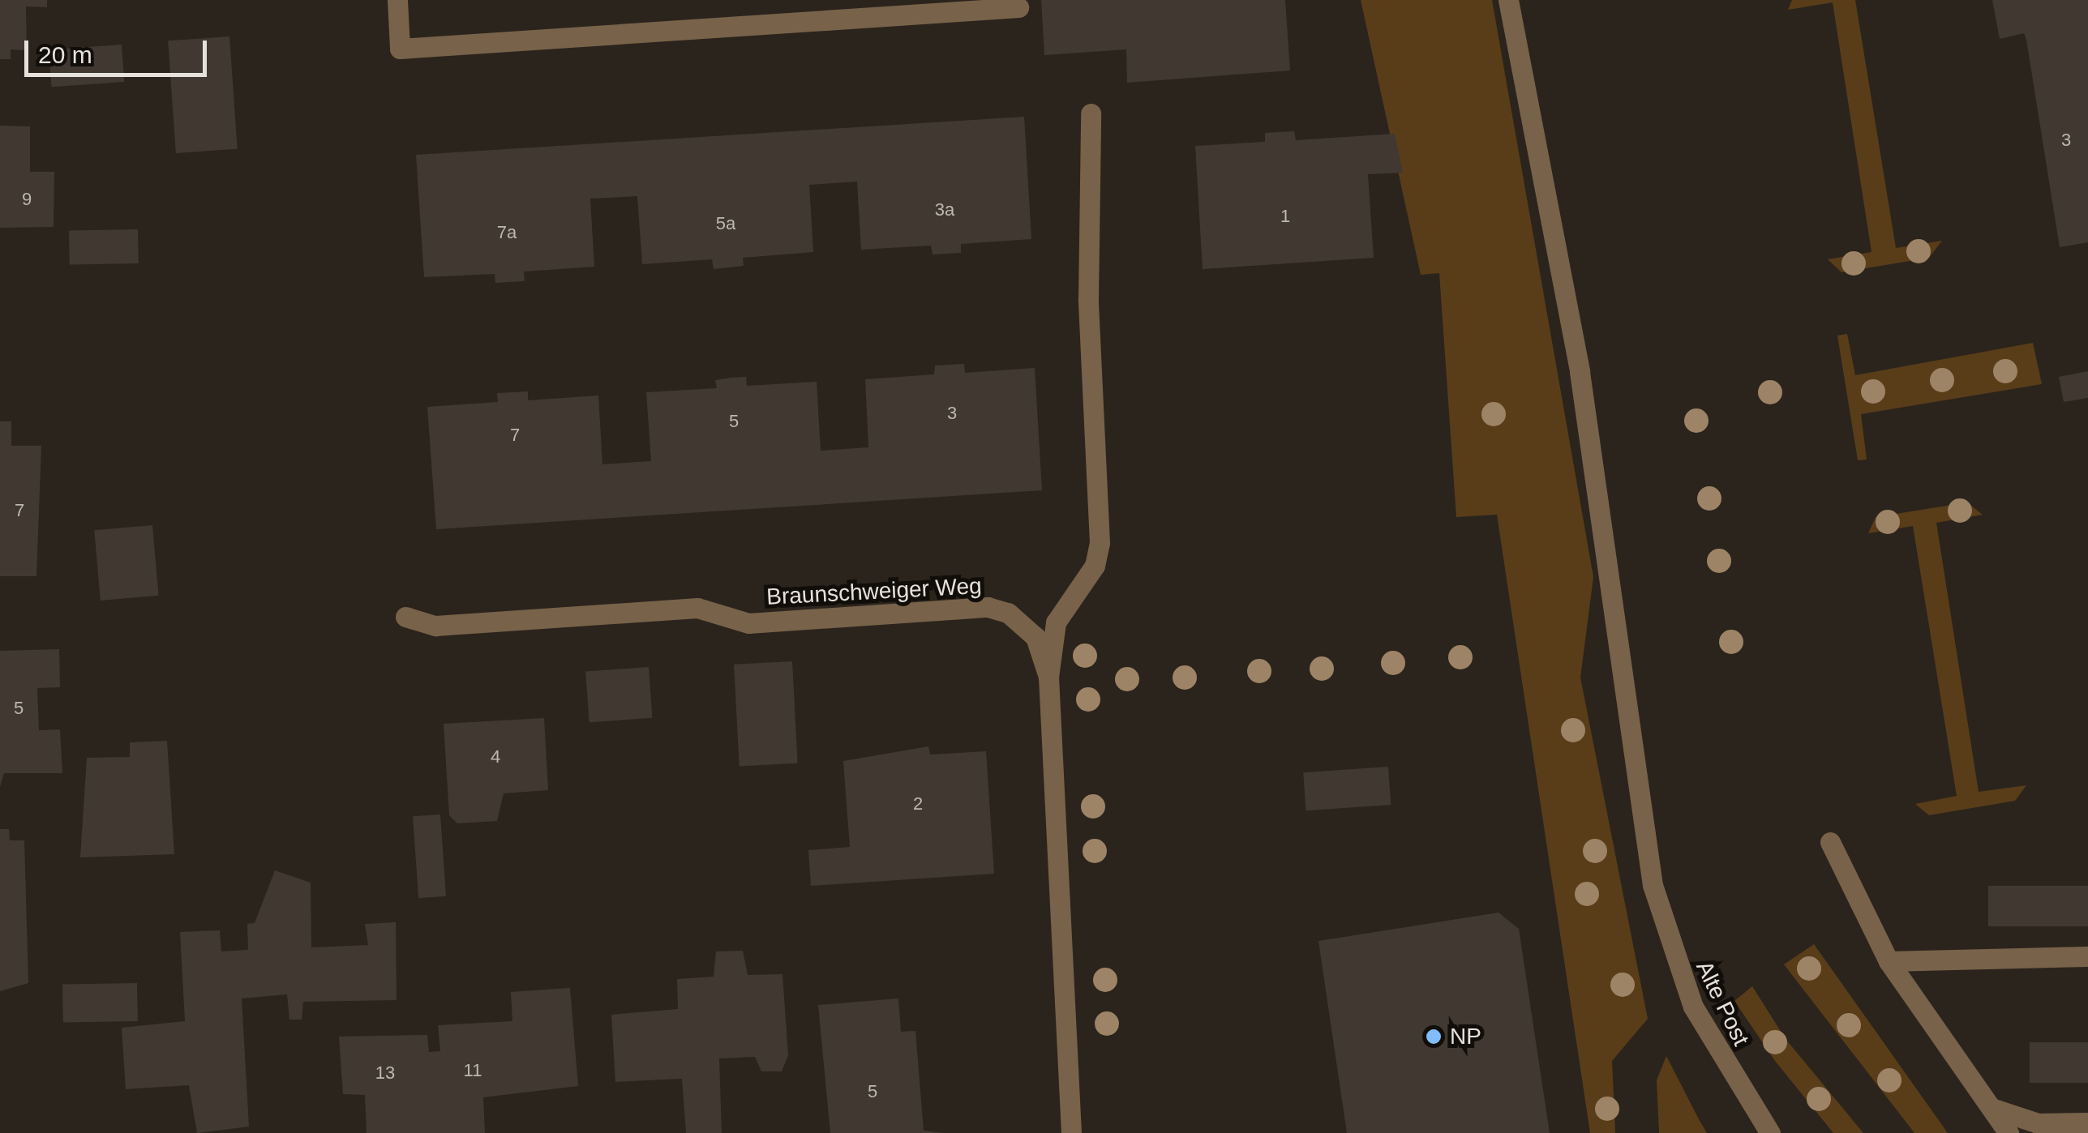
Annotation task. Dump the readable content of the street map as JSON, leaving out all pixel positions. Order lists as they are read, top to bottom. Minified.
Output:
{"streets":{"street":["Braunschweiger Weg","Alte Post"]},"places":["NP"],"house_numbers":["3","9","3a","1","5a","7a","3","5","7","7","5","4","2","11","13","5"],"scale_bar":"20 m"}
